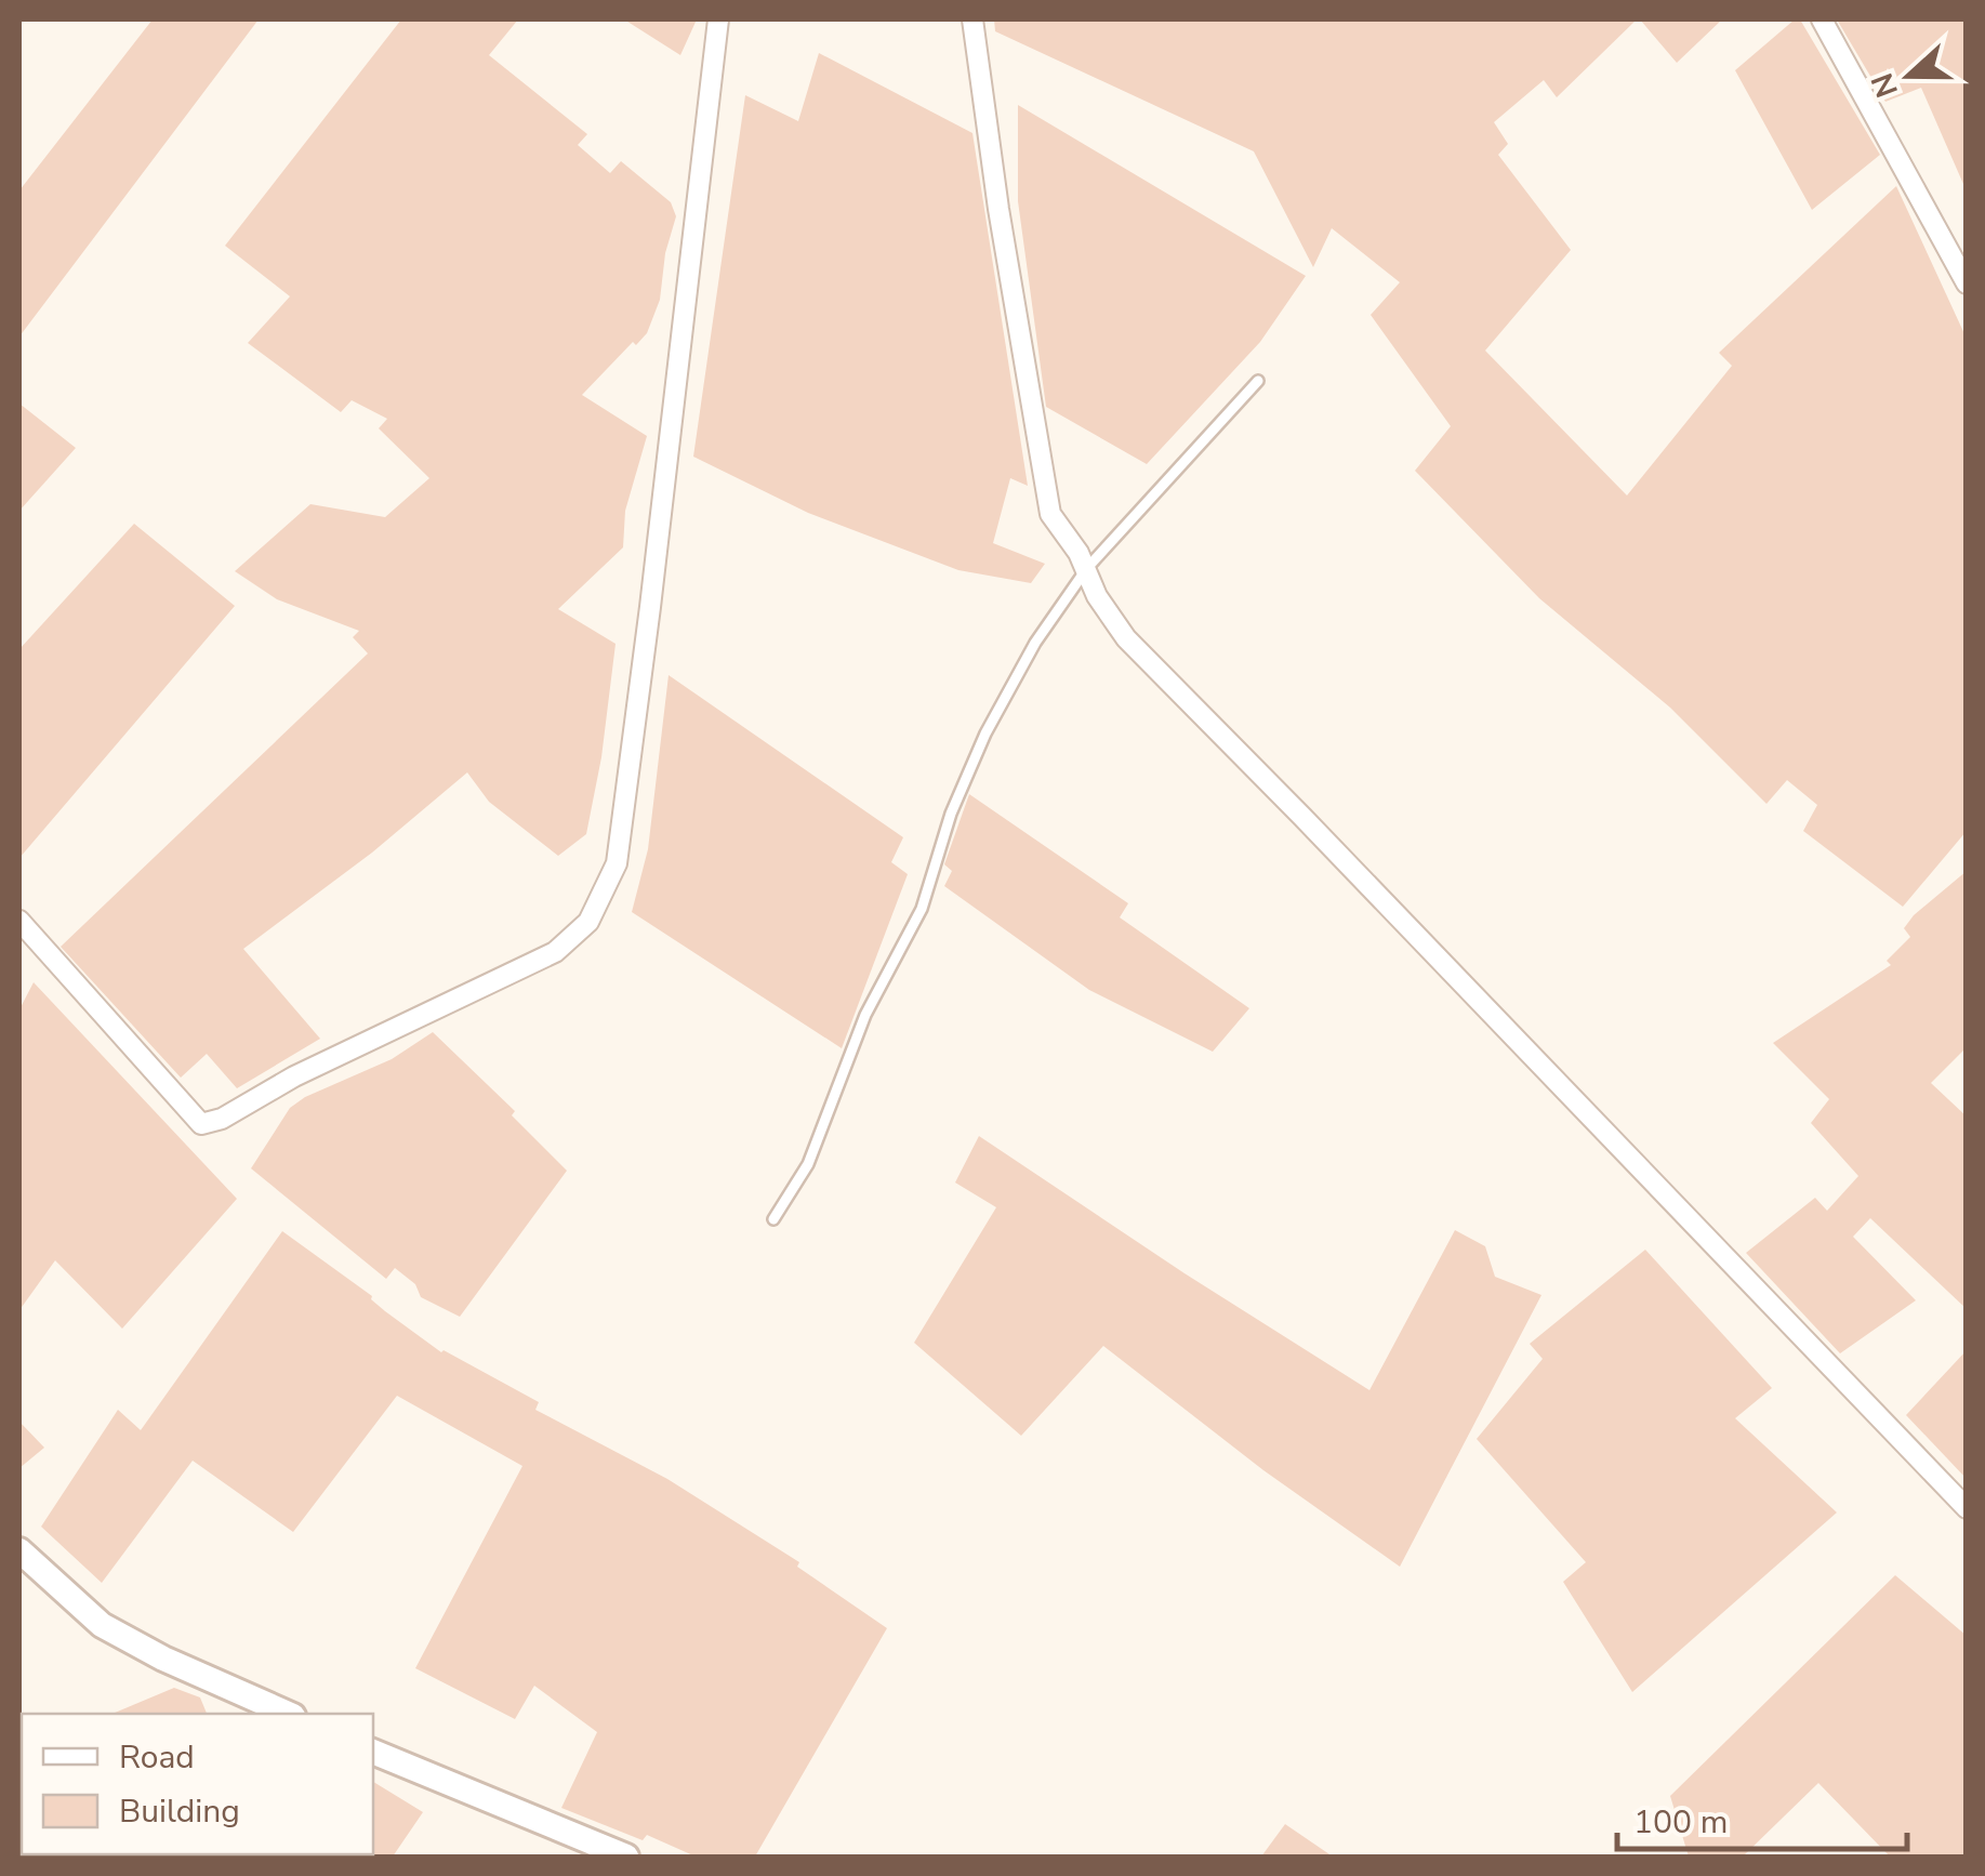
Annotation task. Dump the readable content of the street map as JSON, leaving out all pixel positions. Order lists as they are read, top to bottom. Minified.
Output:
{"legend":["Road","Building"],"scale_bar":"100 m","north":"left"}
